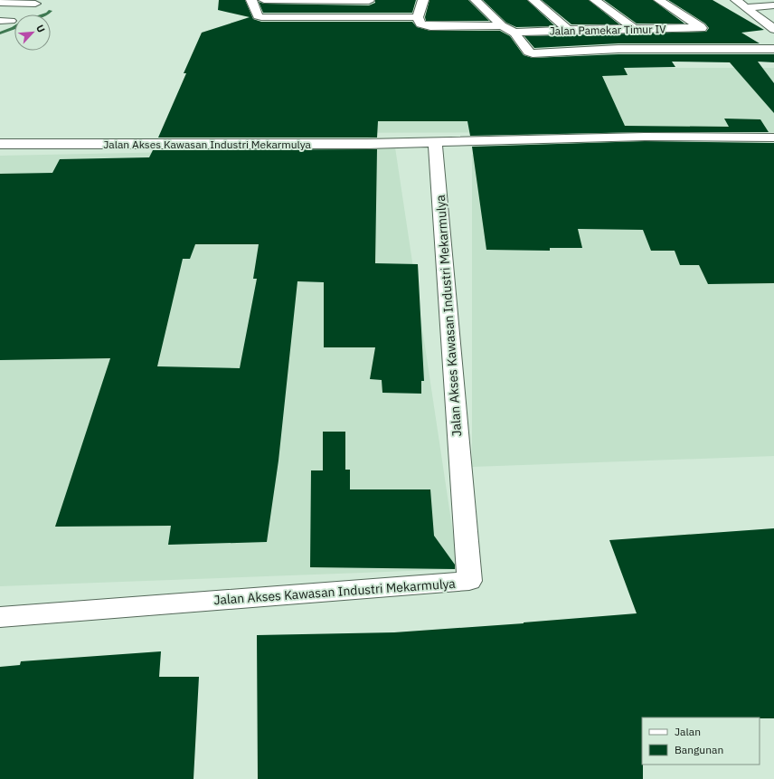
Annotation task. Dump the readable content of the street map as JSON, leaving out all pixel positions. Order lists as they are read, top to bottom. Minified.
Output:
{"streets":{"street":["Jalan Pamekar Timur IV","Jalan Akses Kawasan Industri Mekarmulya"]},"legend":["Jalan","Bangunan"],"north":"top right"}
